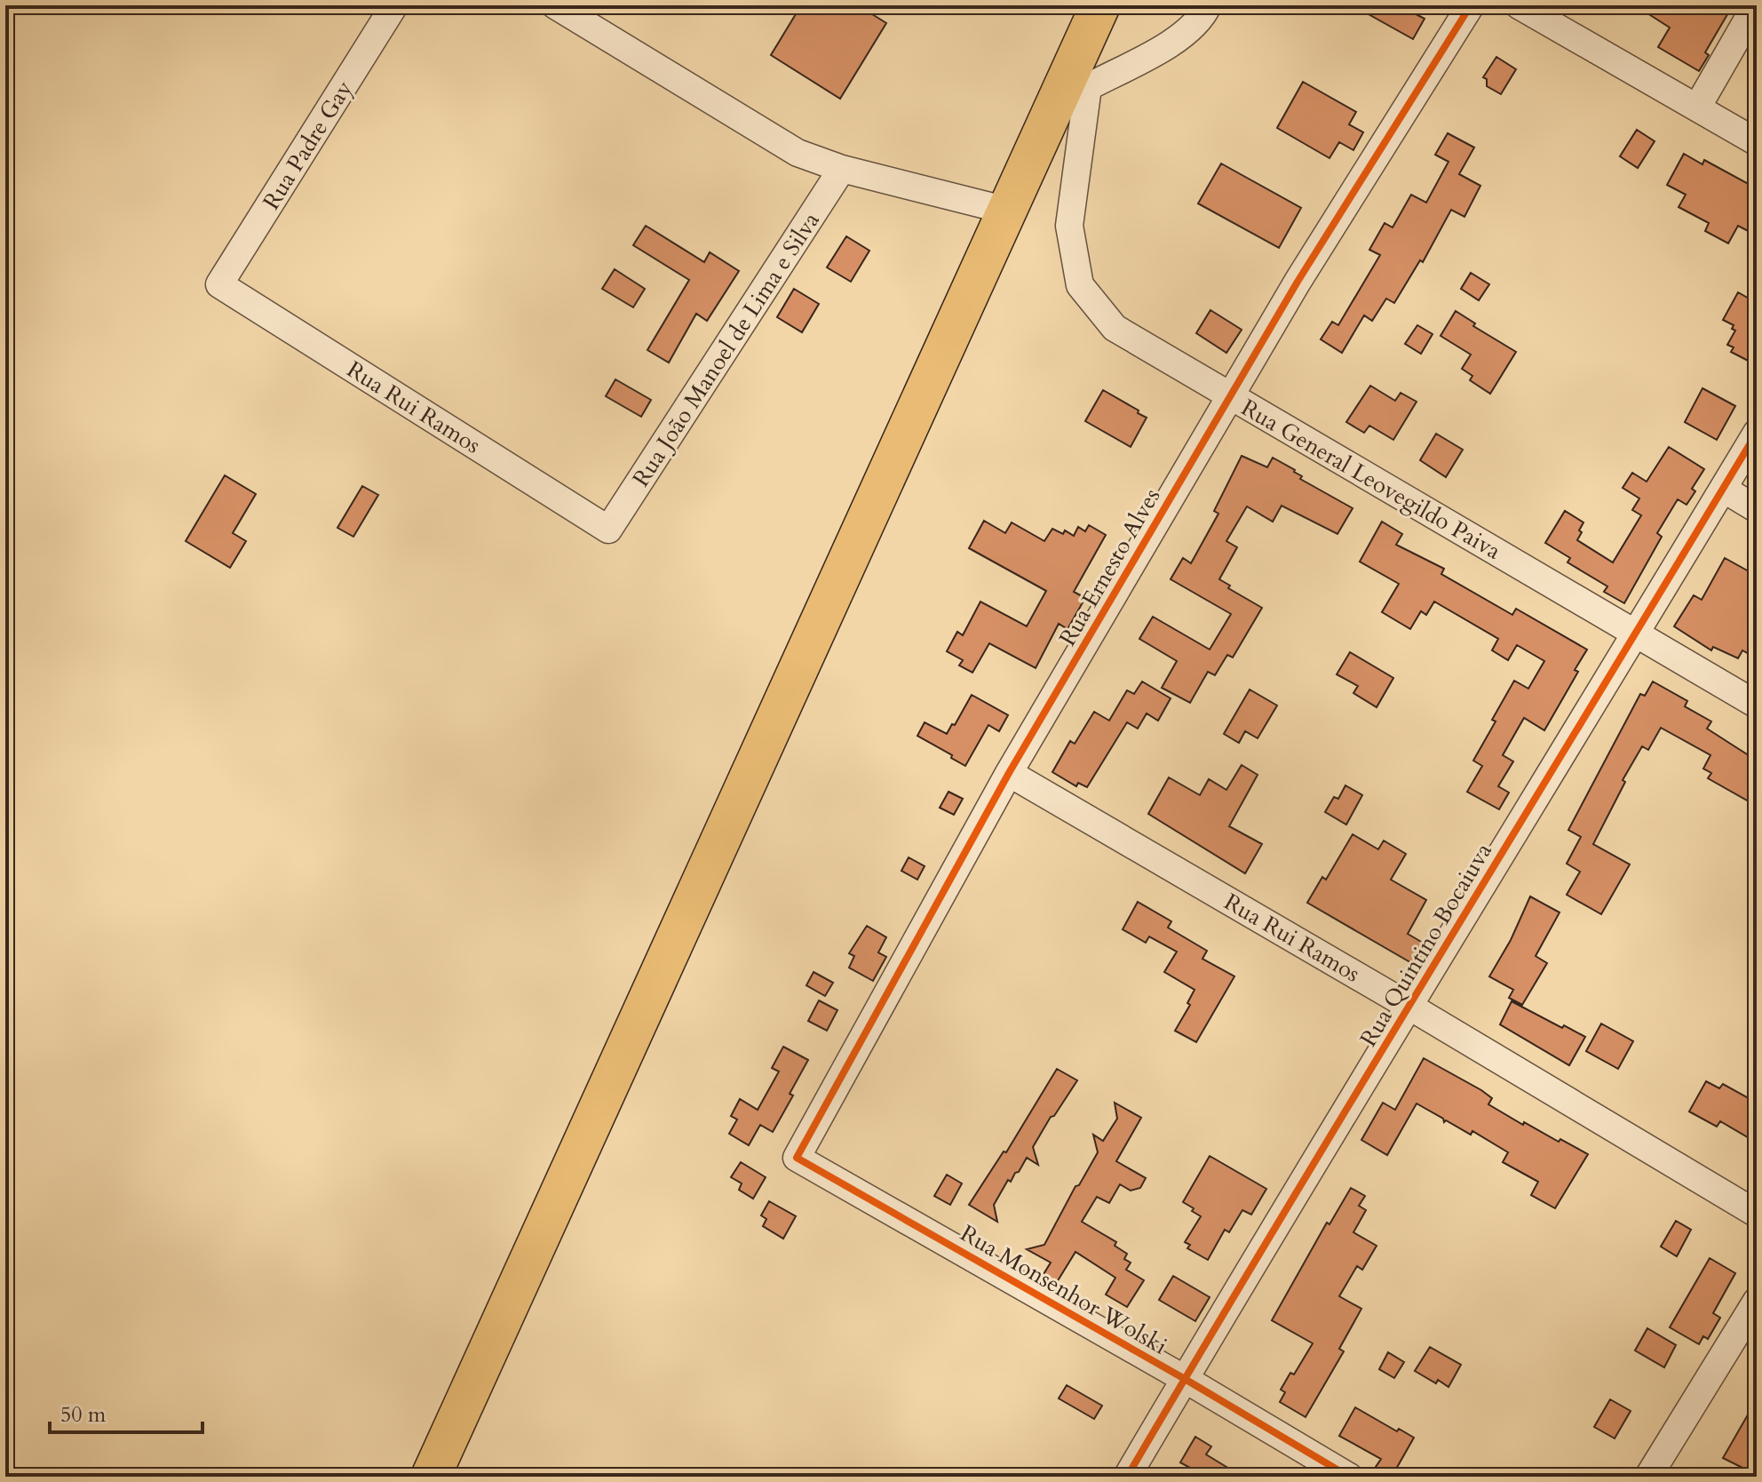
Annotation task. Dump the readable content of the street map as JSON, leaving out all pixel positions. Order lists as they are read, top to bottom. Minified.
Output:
{"streets":{"street":["Rua Padre Gay","Rua João Manoel de Lima e Silva","Rua Rui Ramos","Rua General Leovegildo Paiva","Rua Ernesto Alves","Rua Quintino Bocaiuva","Rua Monsenhor Wolski"]},"crossings":[["Rua Padre Gay","Rua Rui Ramos"],["Rua João Manoel de Lima e Silva","Rua Rui Ramos"],["Rua Rui Ramos","Rua Ernesto Alves"],["Rua Rui Ramos","Rua Quintino Bocaiuva"],["Rua General Leovegildo Paiva","Rua Ernesto Alves"],["Rua General Leovegildo Paiva","Rua Quintino Bocaiuva"],["Rua Ernesto Alves","Rua Monsenhor Wolski"],["Rua Quintino Bocaiuva","Rua Monsenhor Wolski"]],"scale_bar":"50 m"}
